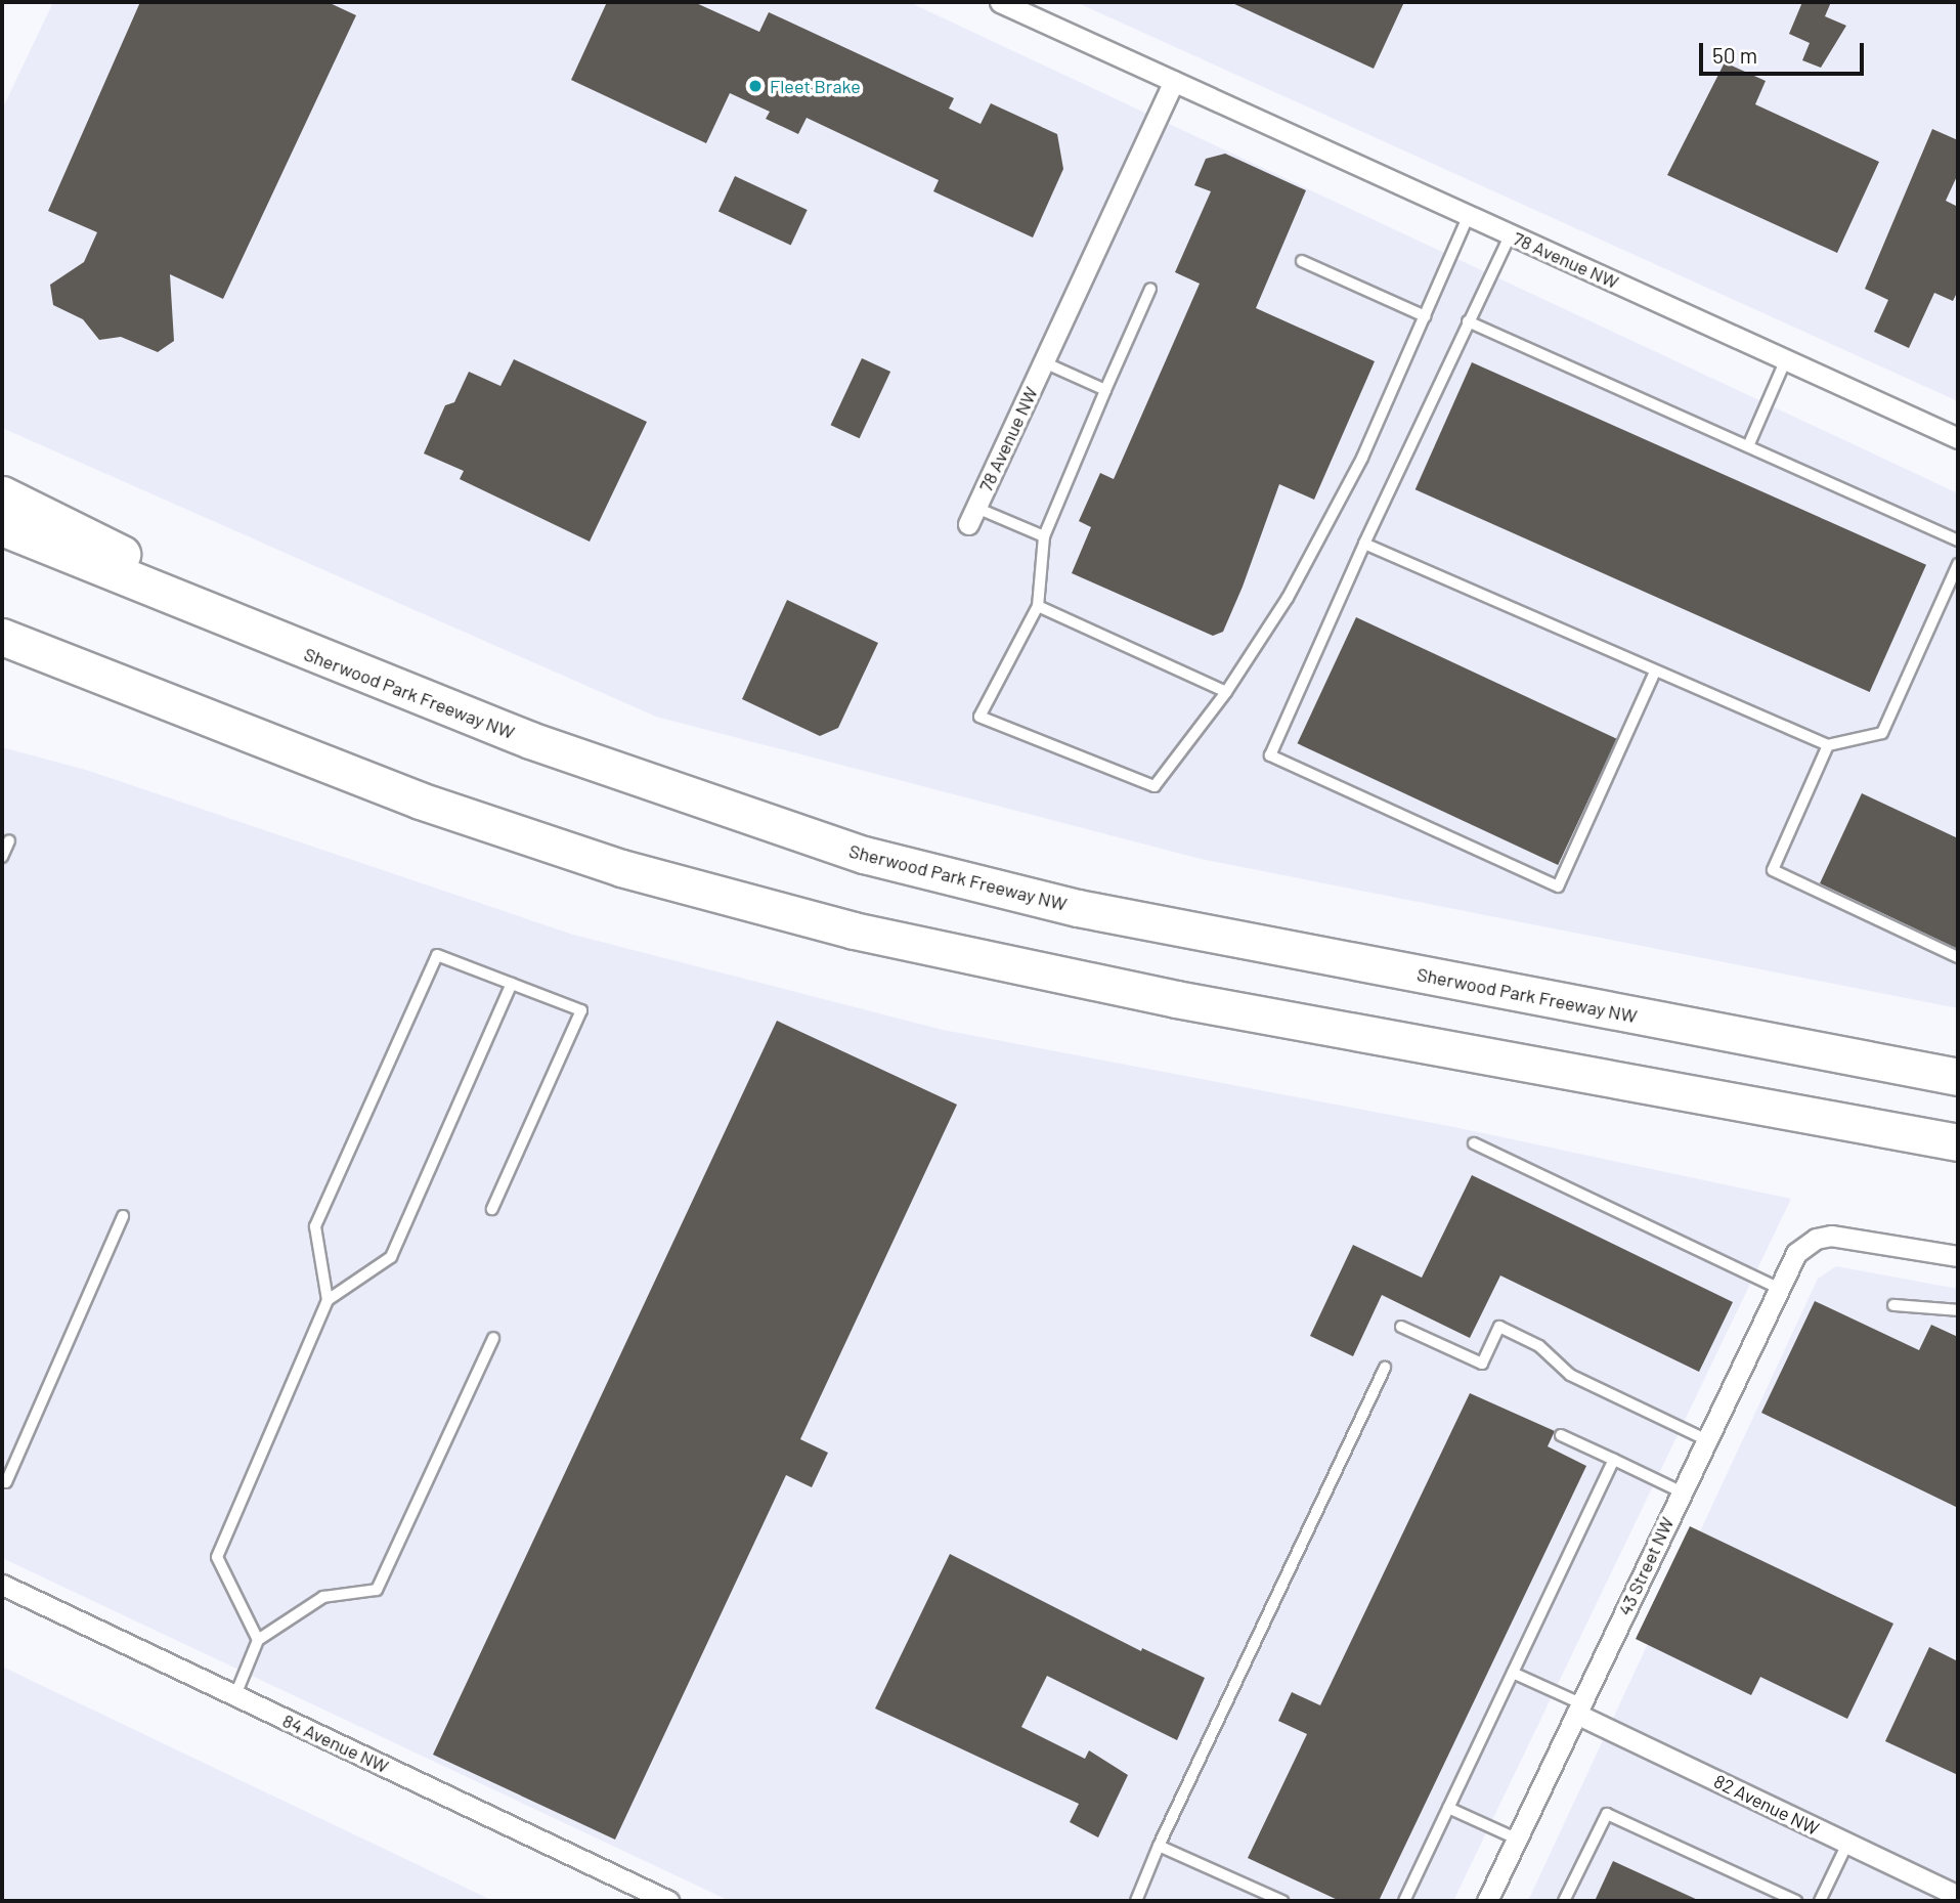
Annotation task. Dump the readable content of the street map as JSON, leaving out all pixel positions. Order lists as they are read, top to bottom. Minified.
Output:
{"streets":{"highway":["Sherwood Park Freeway NW"],"street":["78 Avenue NW","43 Street NW","84 Avenue NW","82 Avenue NW"]},"crossings":[["43 Street NW","82 Avenue NW"]],"places":["Fleet Brake"],"scale_bar":"50 m"}
